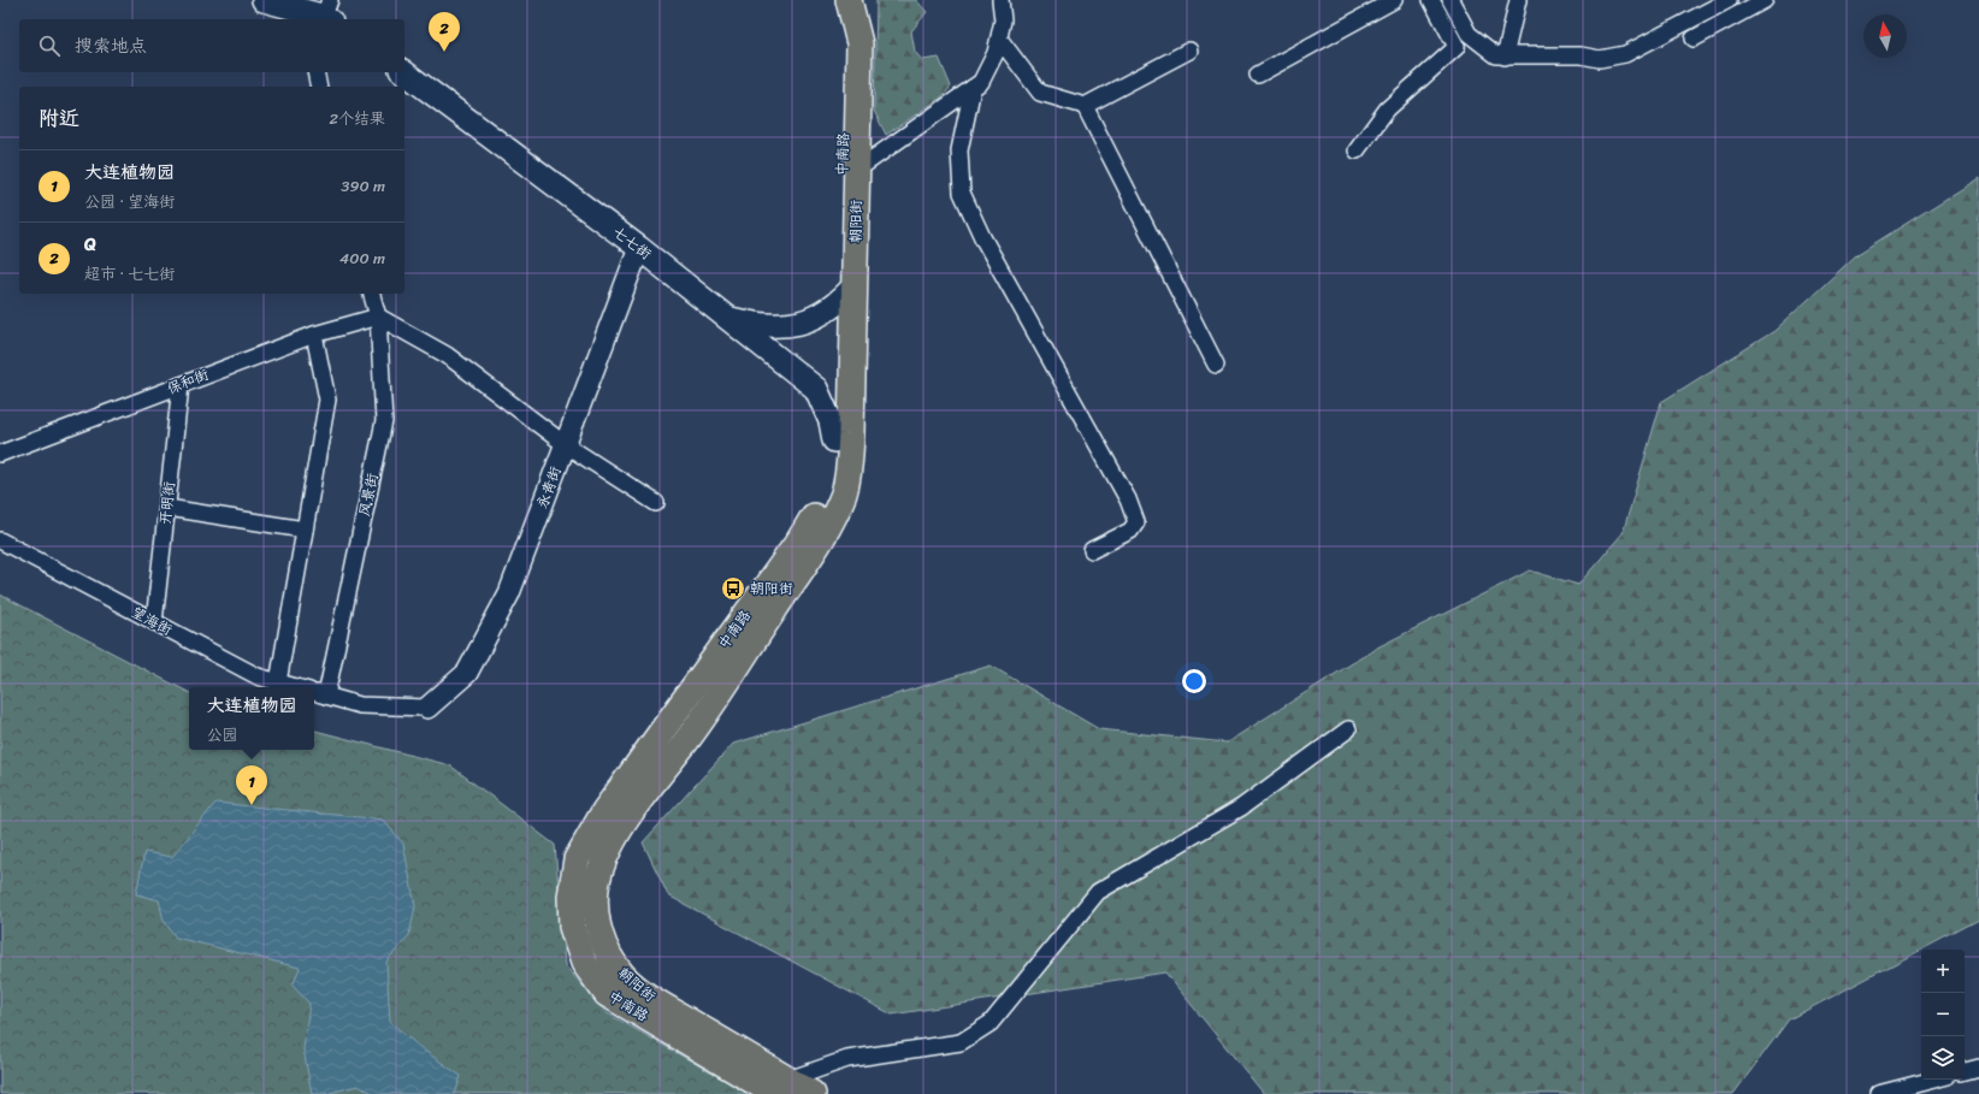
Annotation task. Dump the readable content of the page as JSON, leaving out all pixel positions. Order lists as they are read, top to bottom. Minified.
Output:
{"streets":{"main road":["中南路","朝阳街","七七街"],"street":["保和街","永青街","风景街","开明街","望海街"]},"crossings":[["中南路","朝阳街"],["中南路","七七街"],["七七街","永青街"],["保和街","风景街"],["保和街","开明街"],["永青街","望海街"],["风景街","望海街"],["开明街","望海街"]],"places":{"bus stop":["朝阳街"]},"north":"top","page":{"pins":["2","1"],"search":"搜索地点","heading":["附近","2个结果"],"list":[{"mark":"1","name":"大连植物园","note":"公园 · 望海街","value":"390 m"},{"mark":"2","name":"Q","note":"超市 · 七七街","value":"400 m"}],"popup":["大连植物园","公园"],"map_buttons":["+","−"]}}
